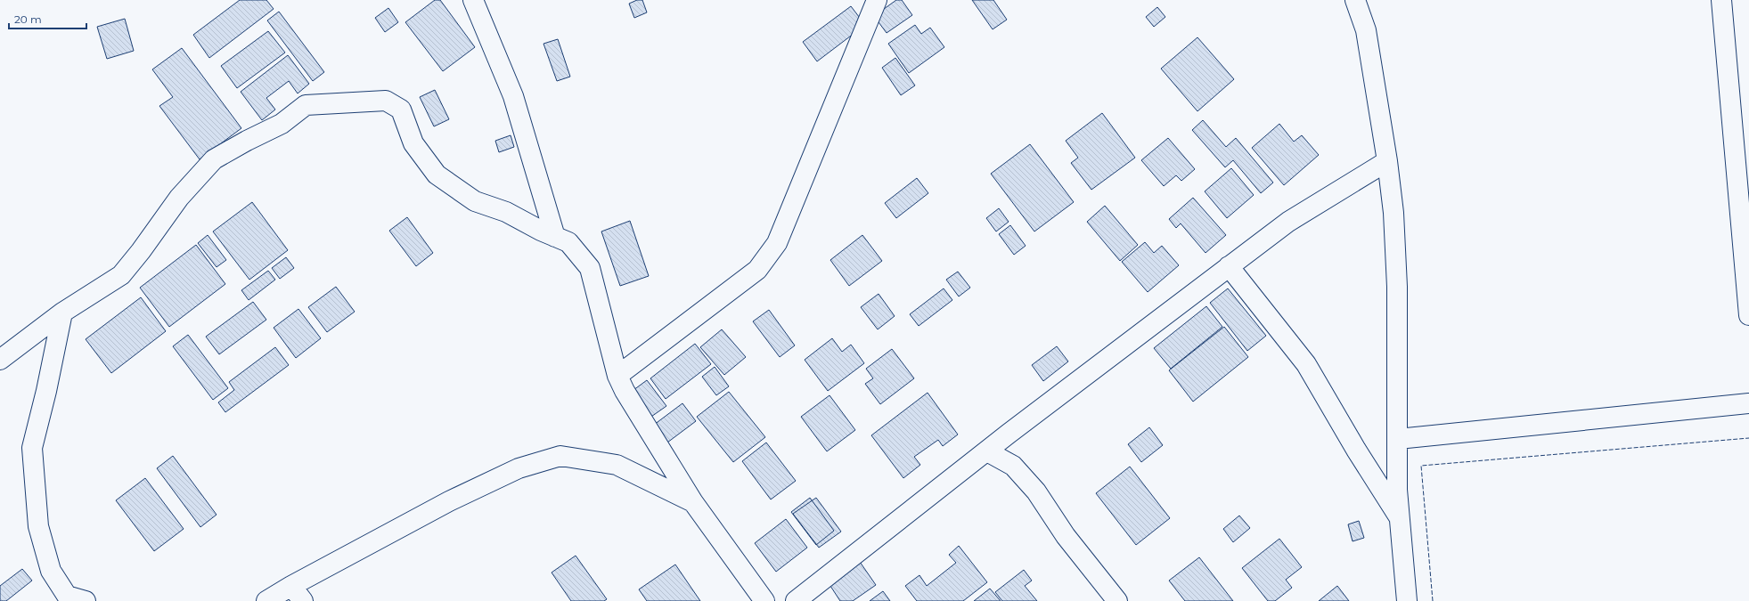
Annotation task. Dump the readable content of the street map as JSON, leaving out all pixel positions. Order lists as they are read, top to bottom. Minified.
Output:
{"scale_bar":"20 m"}
